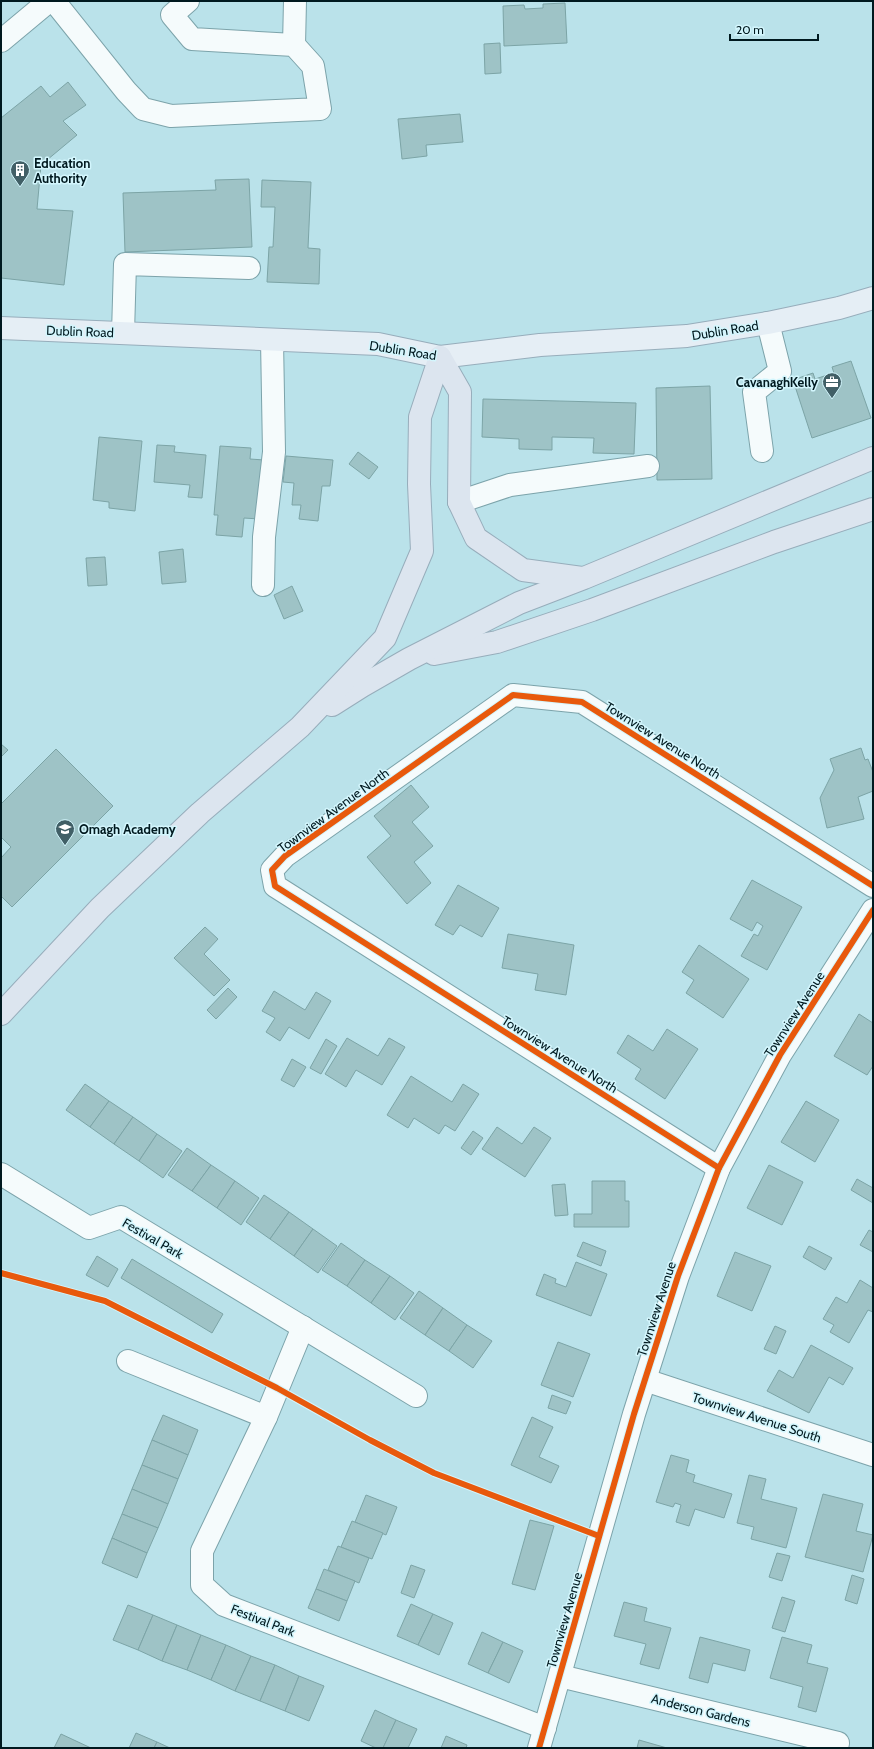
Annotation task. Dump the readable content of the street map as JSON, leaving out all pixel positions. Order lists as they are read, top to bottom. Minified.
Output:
{"streets":{"main road":["Dublin Road"],"street":["Townview Avenue North","Townview Avenue","Festival Park","Townview Avenue South","Anderson Gardens"]},"crossings":[["Townview Avenue North","Townview Avenue"],["Townview Avenue","Festival Park"],["Townview Avenue","Townview Avenue South"],["Townview Avenue","Anderson Gardens"]],"places":{"building":["Education Authority"],"office":["CavanaghKelly"],"school or university":["Omagh Academy"]},"scale_bar":"20 m"}
